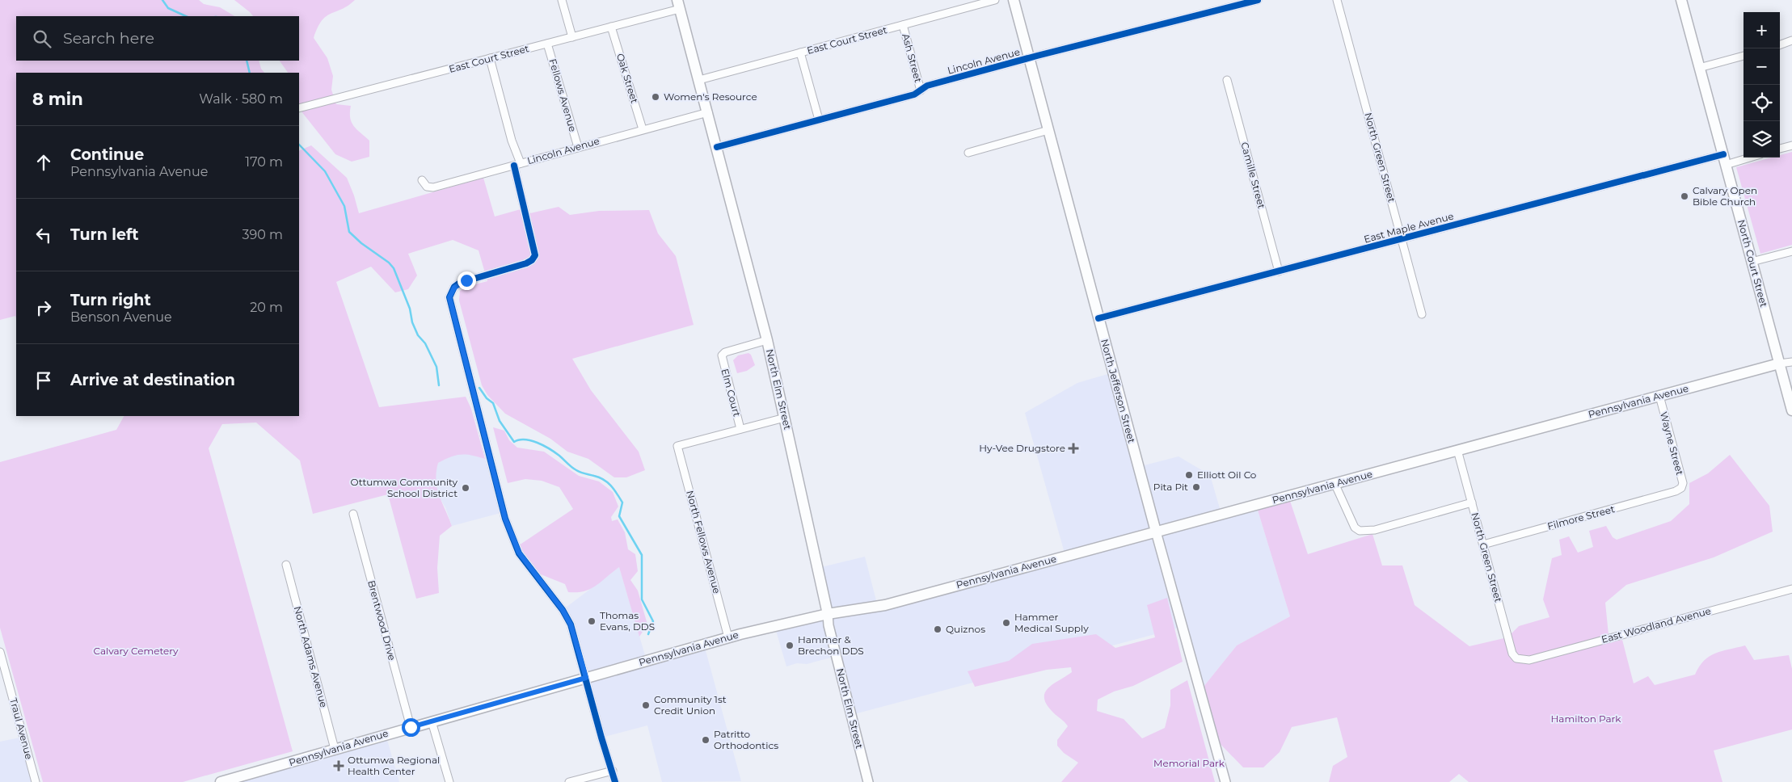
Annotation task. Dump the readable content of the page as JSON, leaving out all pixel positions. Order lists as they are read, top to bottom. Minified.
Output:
{"streets":{"main road":["North Court Street","North Elm Street","North Jefferson Street","Pennsylvania Avenue"],"street":["East Court Street","Ash Street","Lincoln Avenue","Oak Street","Fellows Avenue","North Green Street","Camille Street","East Maple Avenue","Elm Court","Wayne Street","Filmore Street","North Fellows Avenue","Brentwood Drive","East Woodland Avenue","North Adams Avenue","Traul Avenue"]},"crossings":[["East Court Street","Ash Street"],["East Court Street","Oak Street"],["East Court Street","Fellows Avenue"],["East Court Street","North Elm Street"],["Ash Street","Lincoln Avenue"],["Lincoln Avenue","Oak Street"],["Lincoln Avenue","Fellows Avenue"],["Lincoln Avenue","North Elm Street"],["Lincoln Avenue","North Jefferson Street"],["North Green Street","East Maple Avenue"],["North Green Street","Pennsylvania Avenue"],["North Green Street","Filmore Street"],["North Green Street","East Woodland Avenue"],["Camille Street","East Maple Avenue"],["East Maple Avenue","North Court Street"],["East Maple Avenue","North Jefferson Street"],["North Court Street","Pennsylvania Avenue"],["North Elm Street","Elm Court"],["North Elm Street","Pennsylvania Avenue"],["North Jefferson Street","Pennsylvania Avenue"],["Elm Court","North Fellows Avenue"],["Pennsylvania Avenue","Wayne Street"],["Pennsylvania Avenue","North Fellows Avenue"],["Pennsylvania Avenue","Brentwood Drive"],["Pennsylvania Avenue","North Adams Avenue"],["Wayne Street","Filmore Street"]],"parks":["Calvary Cemetery","Hamilton Park","Memorial Park"],"places":{"other":["Women's Resource","Calvary Open Bible Church","Elliott Oil Co","Pita Pit","Ottumwa Community School District","Thomas Evans, DDS","Hammer Medical Supply","Quiznos","Hammer & Brechon DDS","Community 1st Credit Union","Patritto Orthodontics"],"health":["Hy-Vee Drugstore","Ottumwa Regional Health Center"]},"page":{"map_buttons":["+","−"],"search":"Search here","heading":["8 min","Walk · 580 m"],"list":[["Continue","Pennsylvania Avenue","170 m"],["Turn left","390 m"],["Turn right","Benson Avenue","20 m"],"Arrive at destination"]}}
